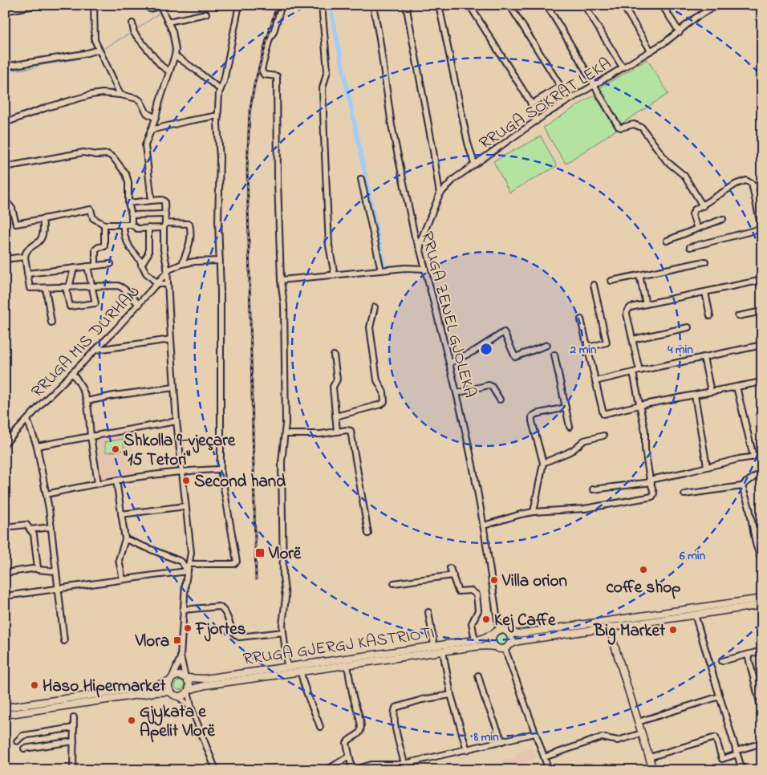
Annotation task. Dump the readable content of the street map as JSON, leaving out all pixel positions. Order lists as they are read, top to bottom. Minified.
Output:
{"streets":{"main road":["RRUGA GJERGJ KASTRIOTI"],"street":["RRUGA SOKRAT LEKA","RRUGA ZENEL GJOLEKA","RRUGA MIS DURHAN"]},"crossings":[["RRUGA SOKRAT LEKA","RRUGA ZENEL GJOLEKA"],["RRUGA ZENEL GJOLEKA","RRUGA GJERGJ KASTRIOTI"]],"places":{"other":["Shkolla 9-vjeçare \"15 Tetori\"","Second hand","coffe shop","Villa orion","Kej Caffe","Fjortes","Big Market","Haso Hipermarket","Gjykata e Apelit Vlorë"],"transit":["Vlorë","Vlora"]},"rings":["2 min","4 min","6 min","8 min"]}
